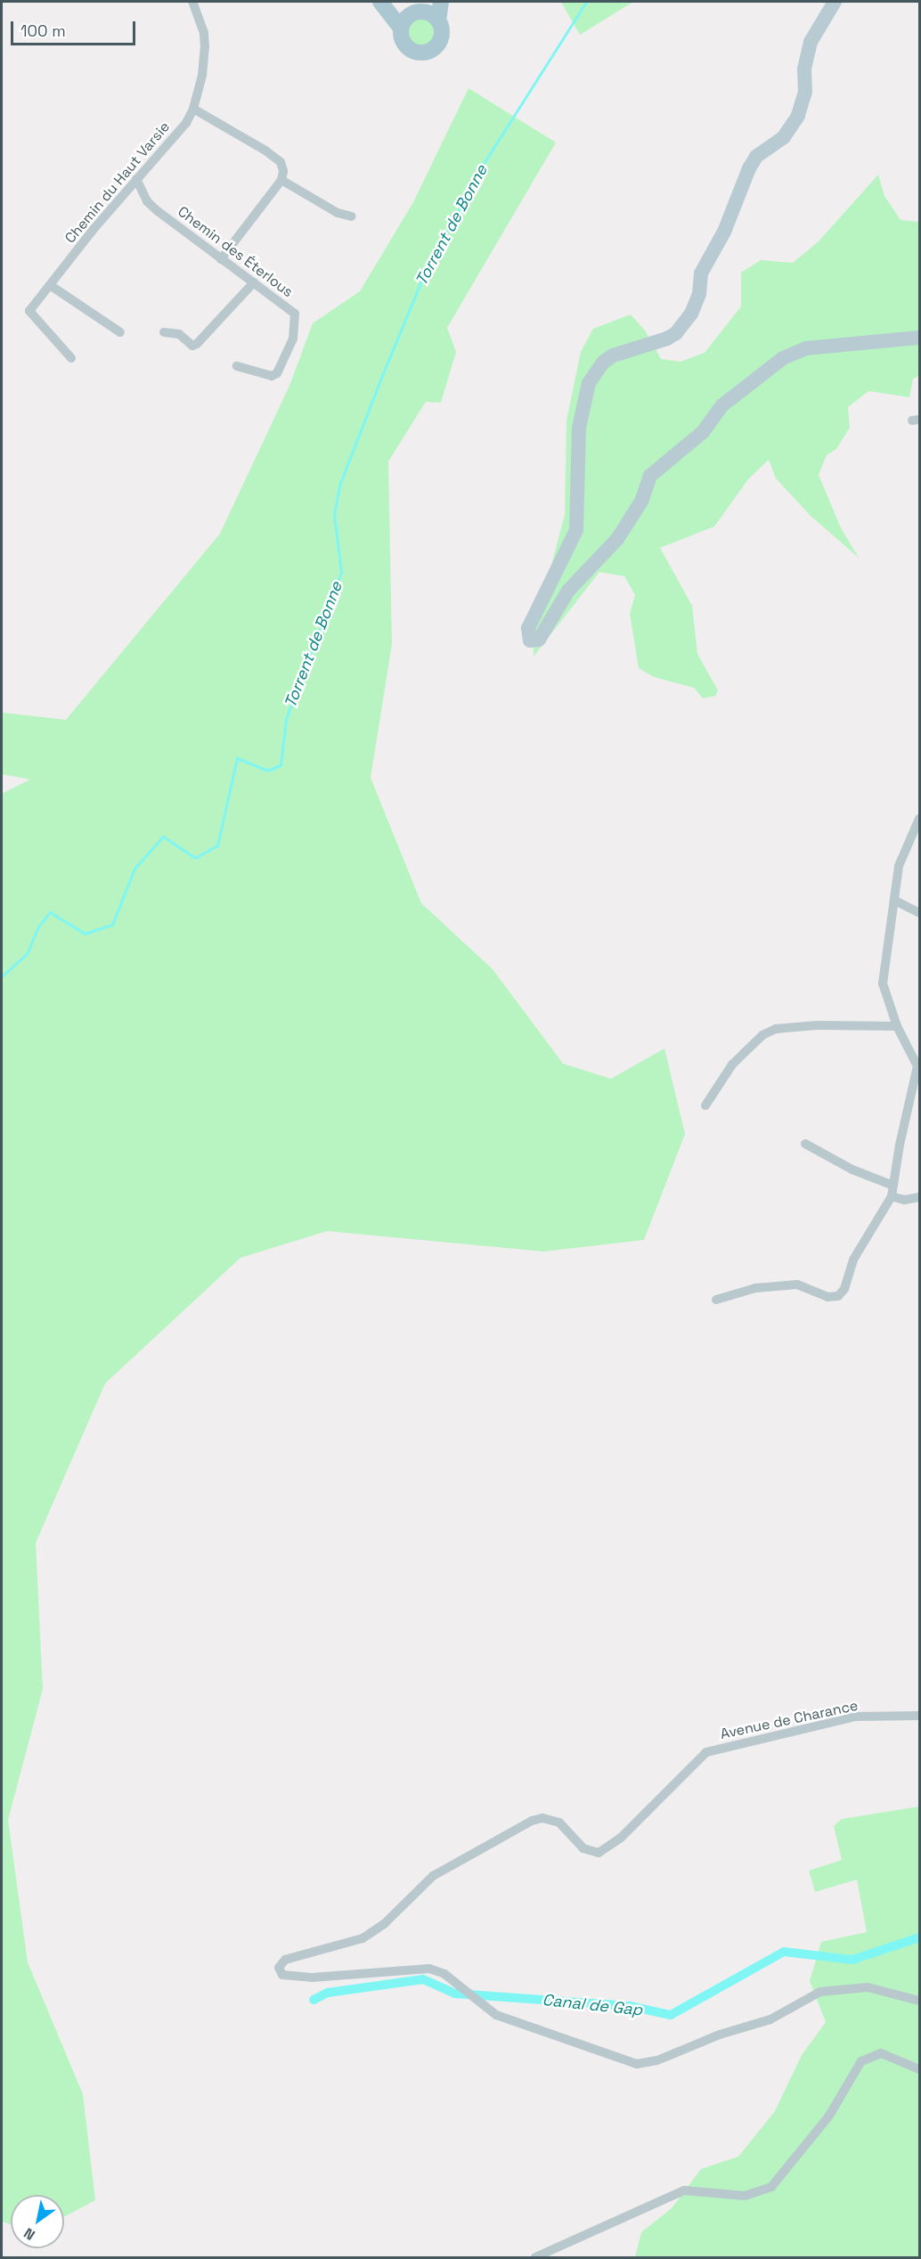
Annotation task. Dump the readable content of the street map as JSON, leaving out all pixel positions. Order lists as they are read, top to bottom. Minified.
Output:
{"streets":{"street":["Chemin du Haut Varsie","Chemin des Éterlous","Avenue de Charance"]},"crossings":[["Chemin du Haut Varsie","Chemin des Éterlous"]],"water":["Torrent de Bonne","Canal de Gap"],"scale_bar":"100 m","north":"bottom left"}
